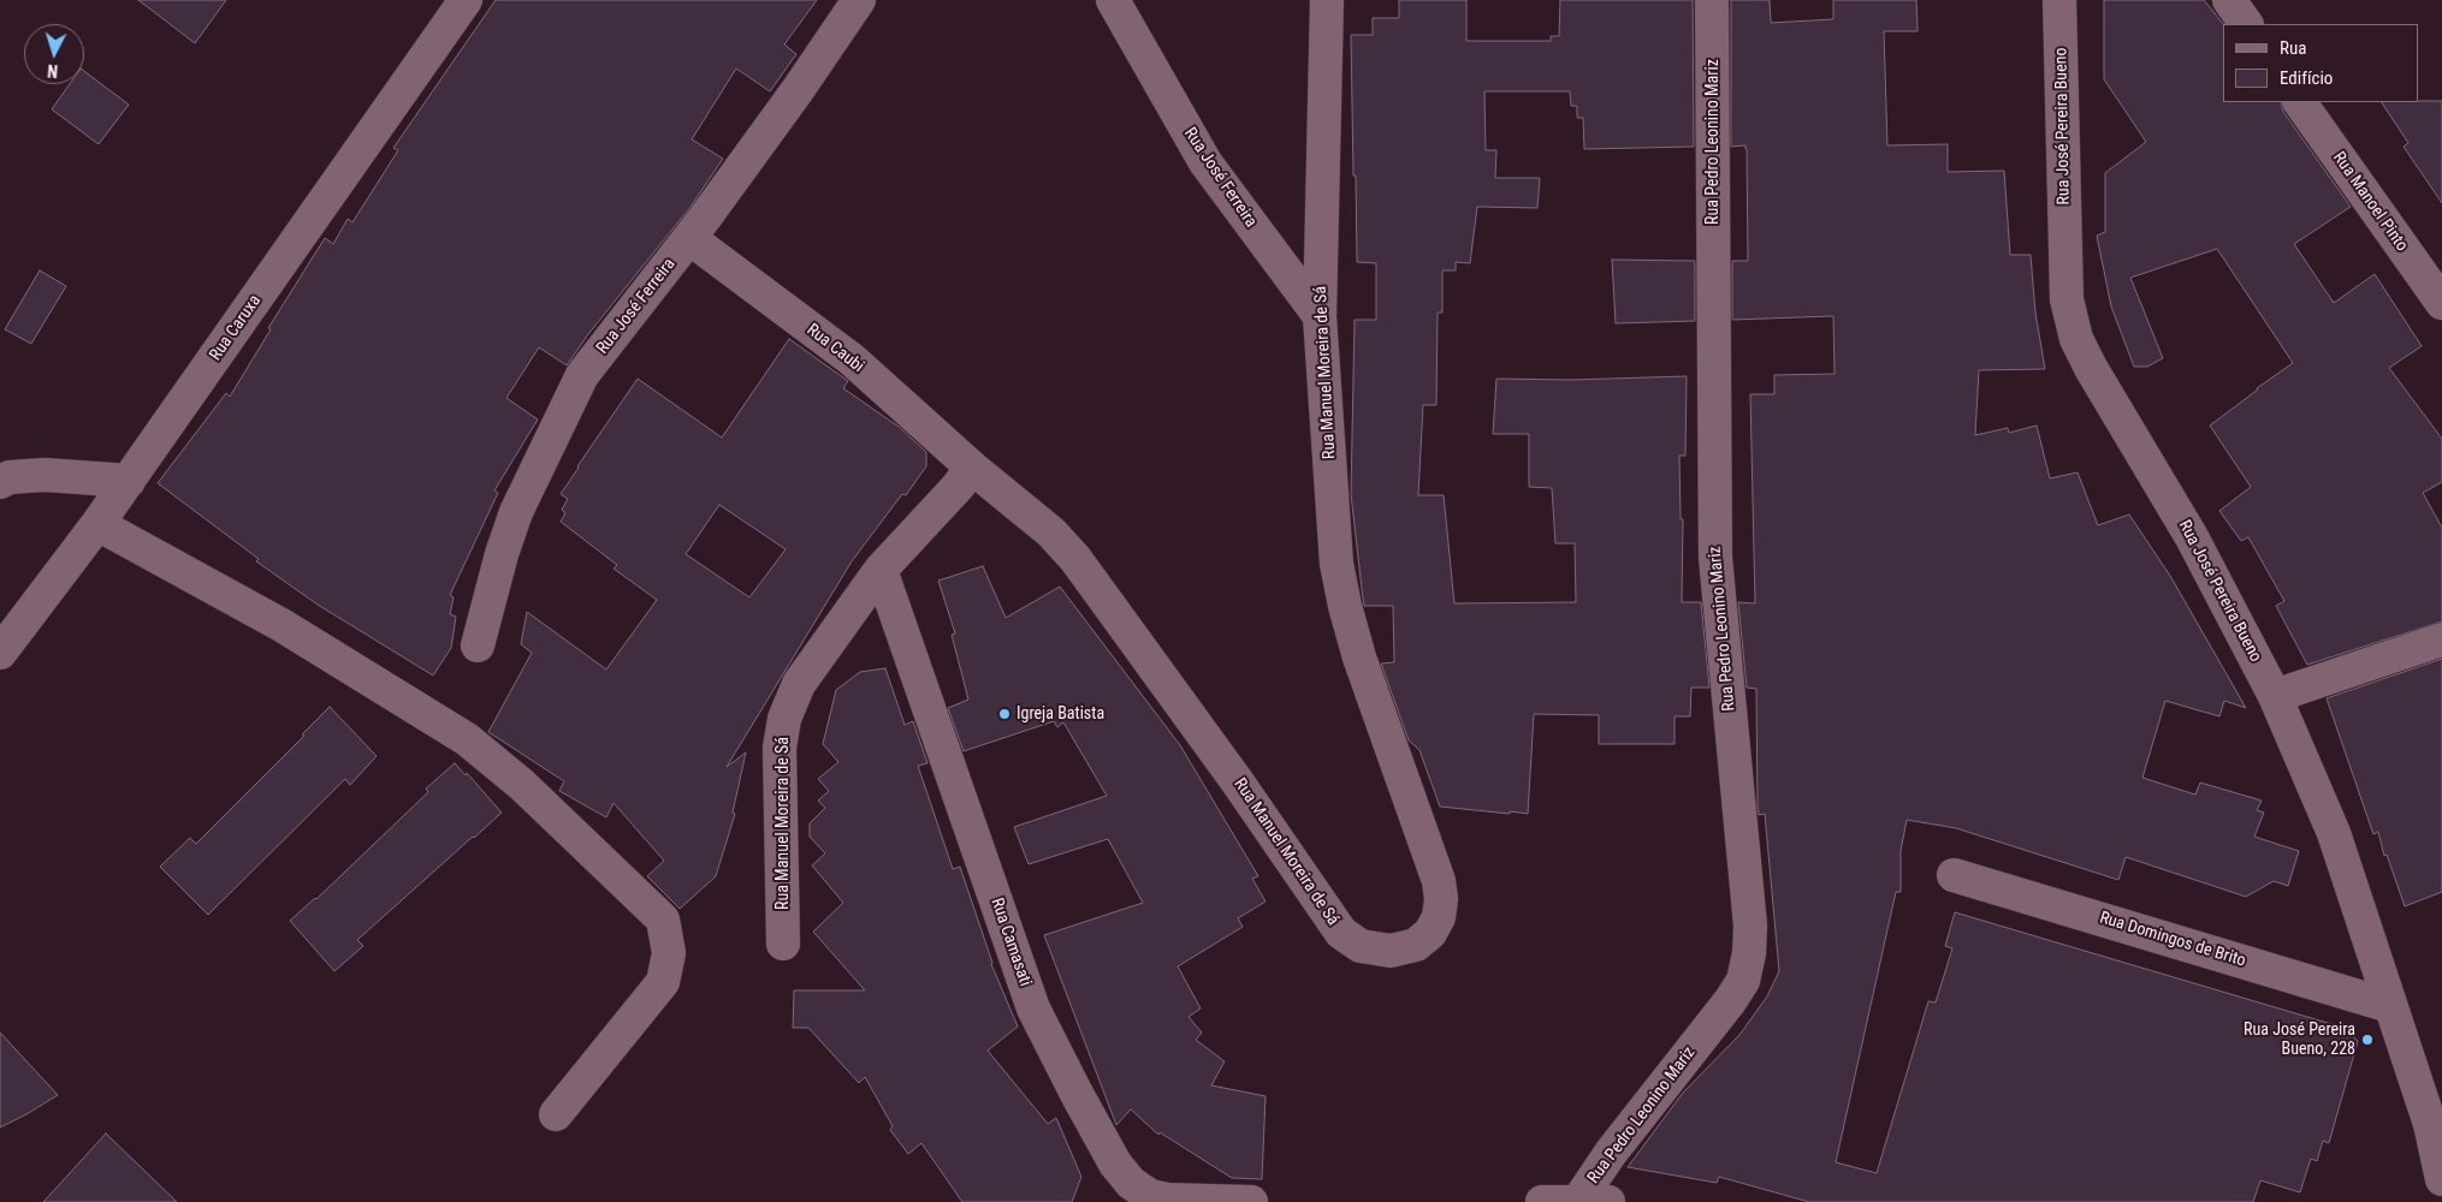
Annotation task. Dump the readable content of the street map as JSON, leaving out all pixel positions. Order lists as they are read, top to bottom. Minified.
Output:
{"streets":{"street":["Rua José Pereira Bueno","Rua Pedro Leonino Mariz","Rua José Ferreira","Rua Manoel Pinto","Rua Caruxa","Rua Caubi","Rua Manuel Moreira de Sá","Rua Domingos de Brito","Rua Camasati"]},"crossings":[["Rua José Pereira Bueno","Rua Domingos de Brito"],["Rua José Ferreira","Rua Caubi"],["Rua José Ferreira","Rua Manuel Moreira de Sá"],["Rua Caubi","Rua Manuel Moreira de Sá"],["Rua Manuel Moreira de Sá","Rua Camasati"]],"places":["Igreja Batista","Rua José Pereira Bueno, 228"],"legend":["Rua","Edifício"],"north":"bottom"}
